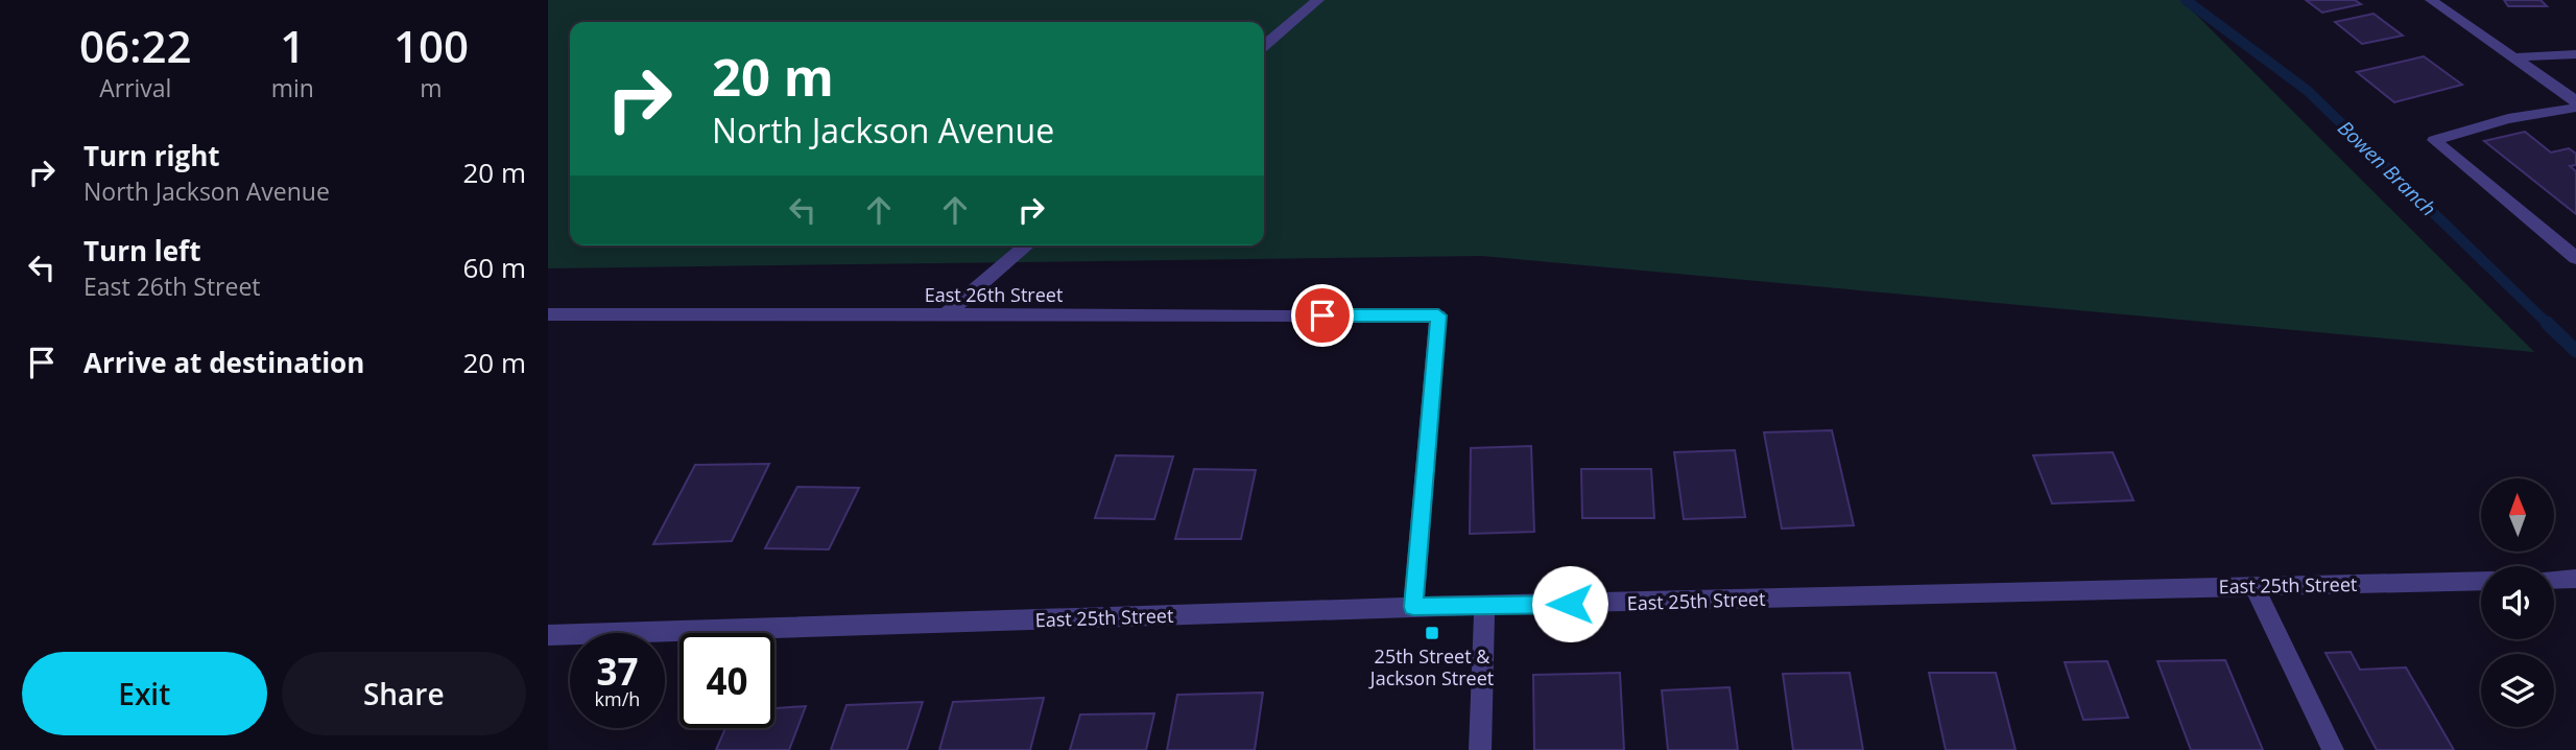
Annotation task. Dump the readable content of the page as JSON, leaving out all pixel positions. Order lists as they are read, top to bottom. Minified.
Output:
{"streets":{"street":["East 26th Street","East 25th Street"]},"crossings":[["East 26th Street","East 25th Street"]],"water":["Bowen Branch"],"places":{"transit":["25th Street & Jackson Street"]},"north":"top","page":{"eta":["06:22","Arrival","1","min","100","m"],"turn":["20 m","North Jackson Avenue"],"list":[{"name":"Turn right","note":"North Jackson Avenue","value":"20 m"},{"name":"Turn left","note":"East 26th Street","value":"60 m"},{"name":"Arrive at destination","value":"20 m"}],"speed":"37 km/h","limit":"40","buttons":["Exit","Share"]}}
